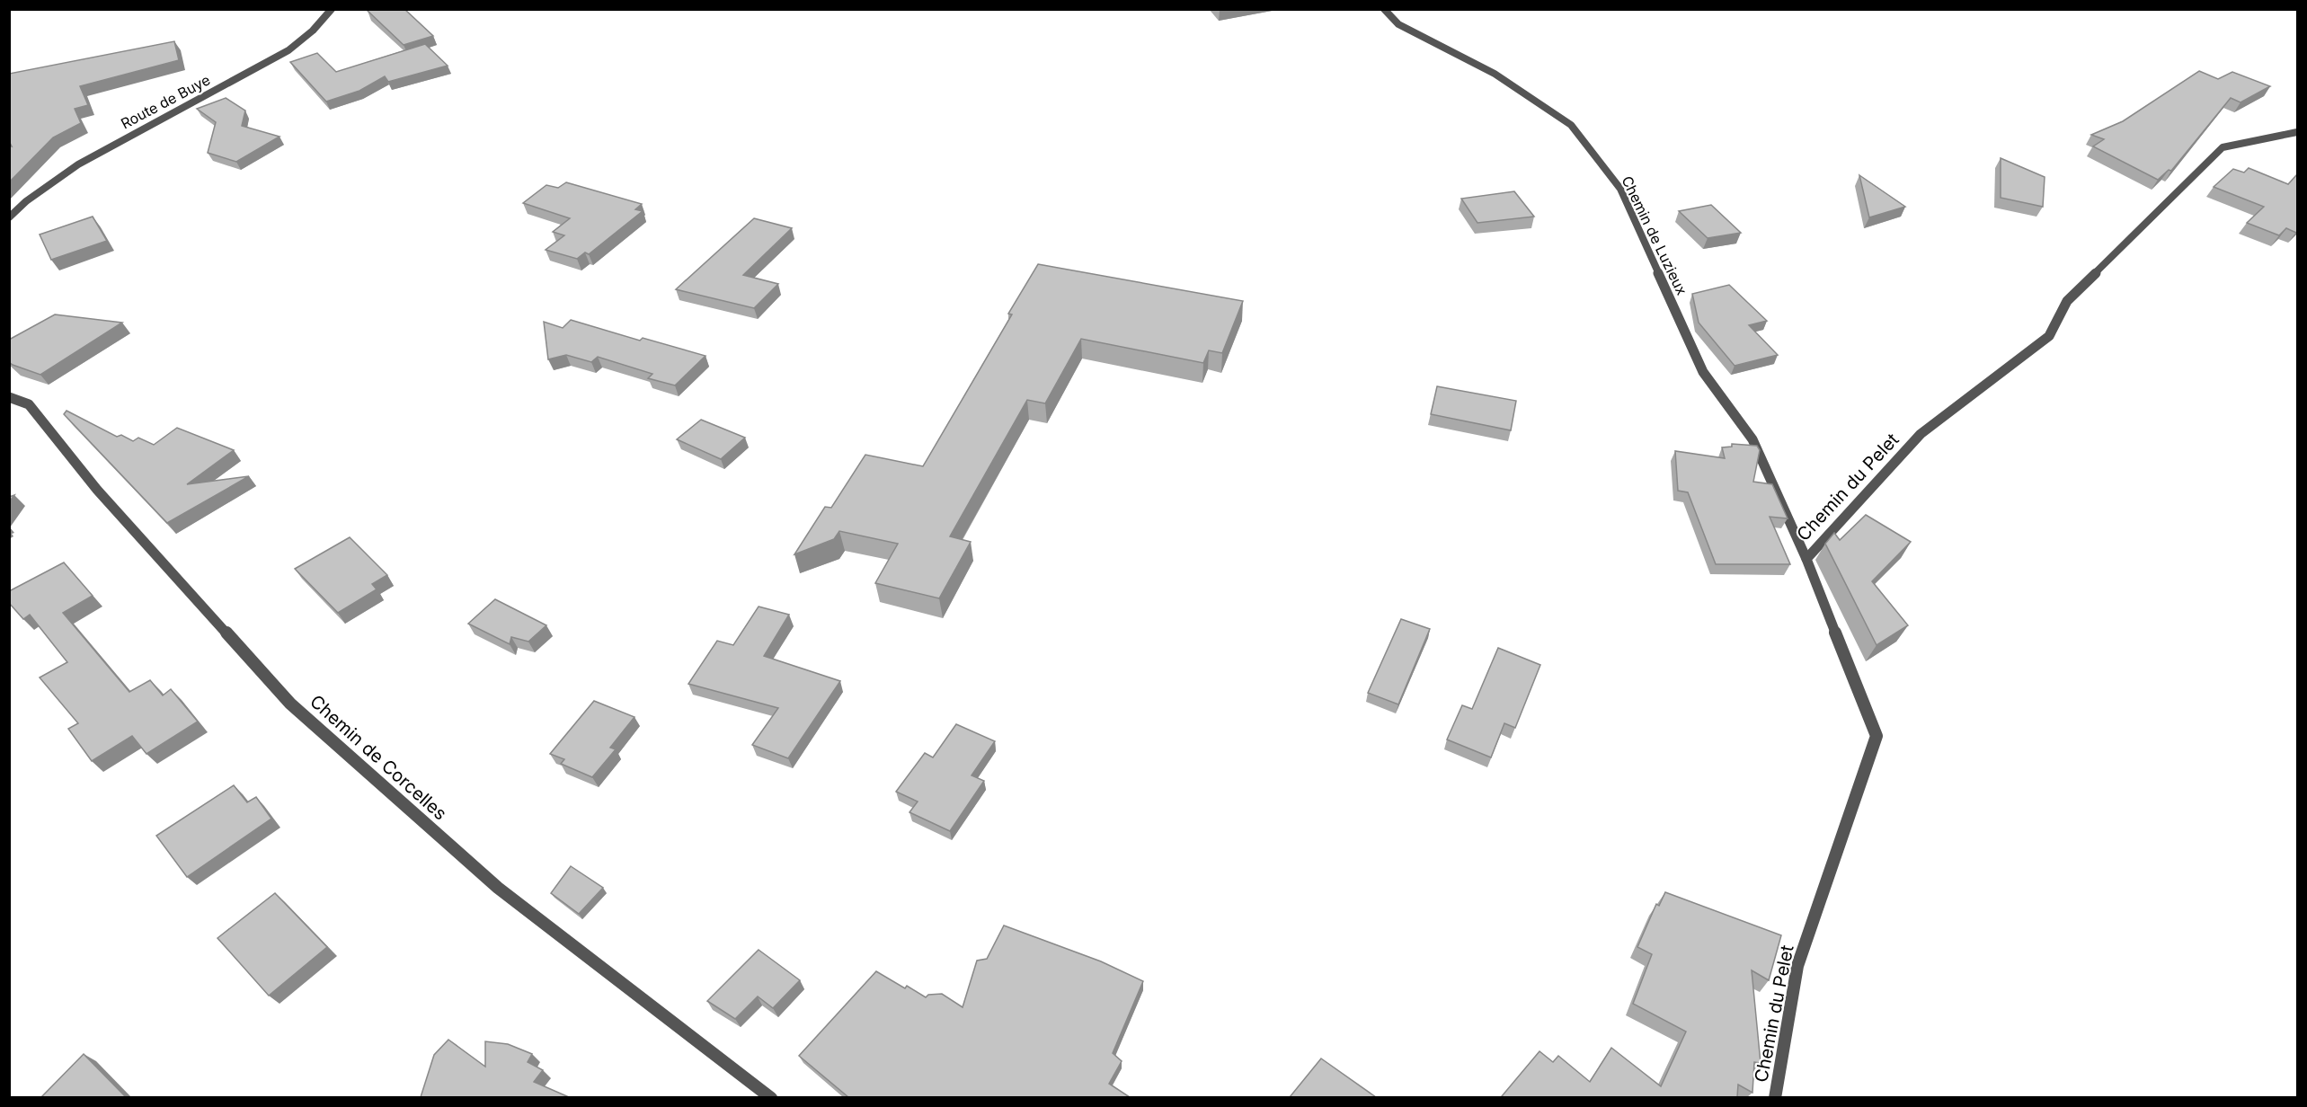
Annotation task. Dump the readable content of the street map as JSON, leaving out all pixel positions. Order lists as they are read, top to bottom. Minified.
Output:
{"streets":{"street":["Route de Buye","Chemin de Luzieux","Chemin du Pelet","Chemin de Corcelles"]},"crossings":[["Chemin de Luzieux","Chemin du Pelet"]]}
